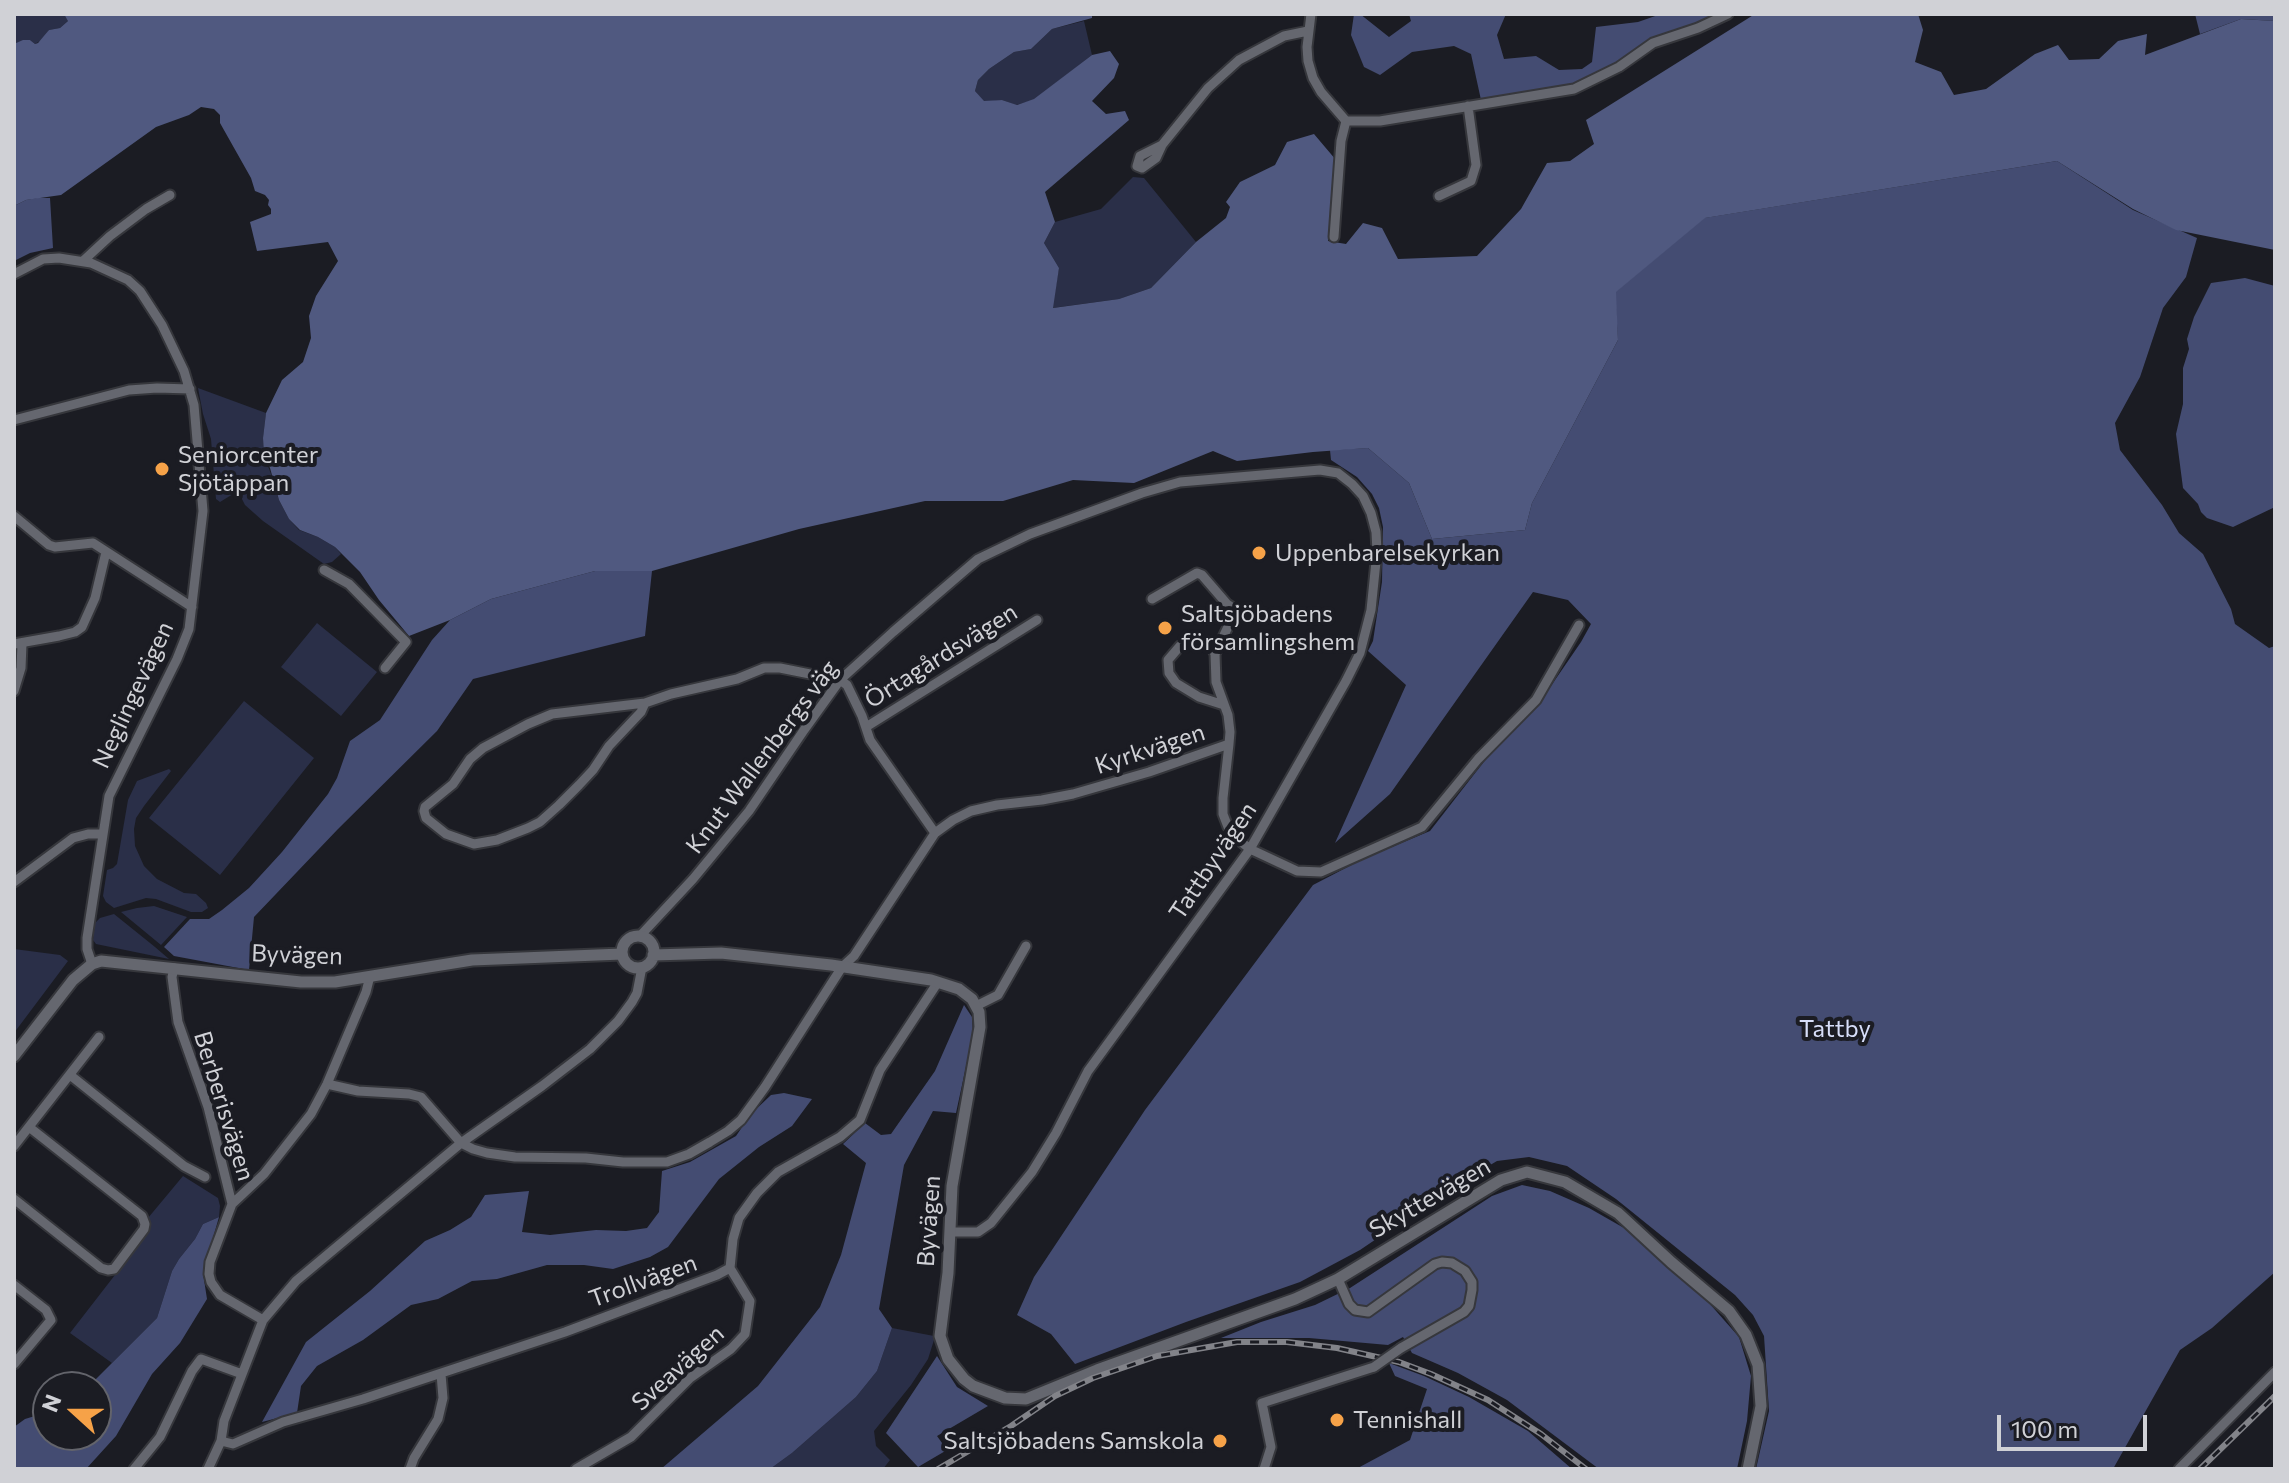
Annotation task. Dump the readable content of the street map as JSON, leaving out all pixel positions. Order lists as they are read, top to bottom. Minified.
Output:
{"streets":{"street":["Örtagårdsvägen","Neglingevägen","Kyrkvägen","Knut Wallenbergs väg","Tattbyvägen","Byvägen","Berberisvägen","Skyttevägen","Trollvägen","Sveavägen"]},"crossings":[["Neglingevägen","Byvägen"],["Kyrkvägen","Tattbyvägen"],["Knut Wallenbergs väg","Tattbyvägen"],["Knut Wallenbergs väg","Byvägen"],["Tattbyvägen","Byvägen"],["Byvägen","Berberisvägen"],["Byvägen","Skyttevägen"],["Trollvägen","Sveavägen"]],"parks":["Tattby"],"places":["Seniorcenter Sjötäppan","Uppenbarelsekyrkan","Saltsjöbadens församlingshem","Tennishall","Saltsjöbadens Samskola"],"scale_bar":"100 m","north":"left"}
